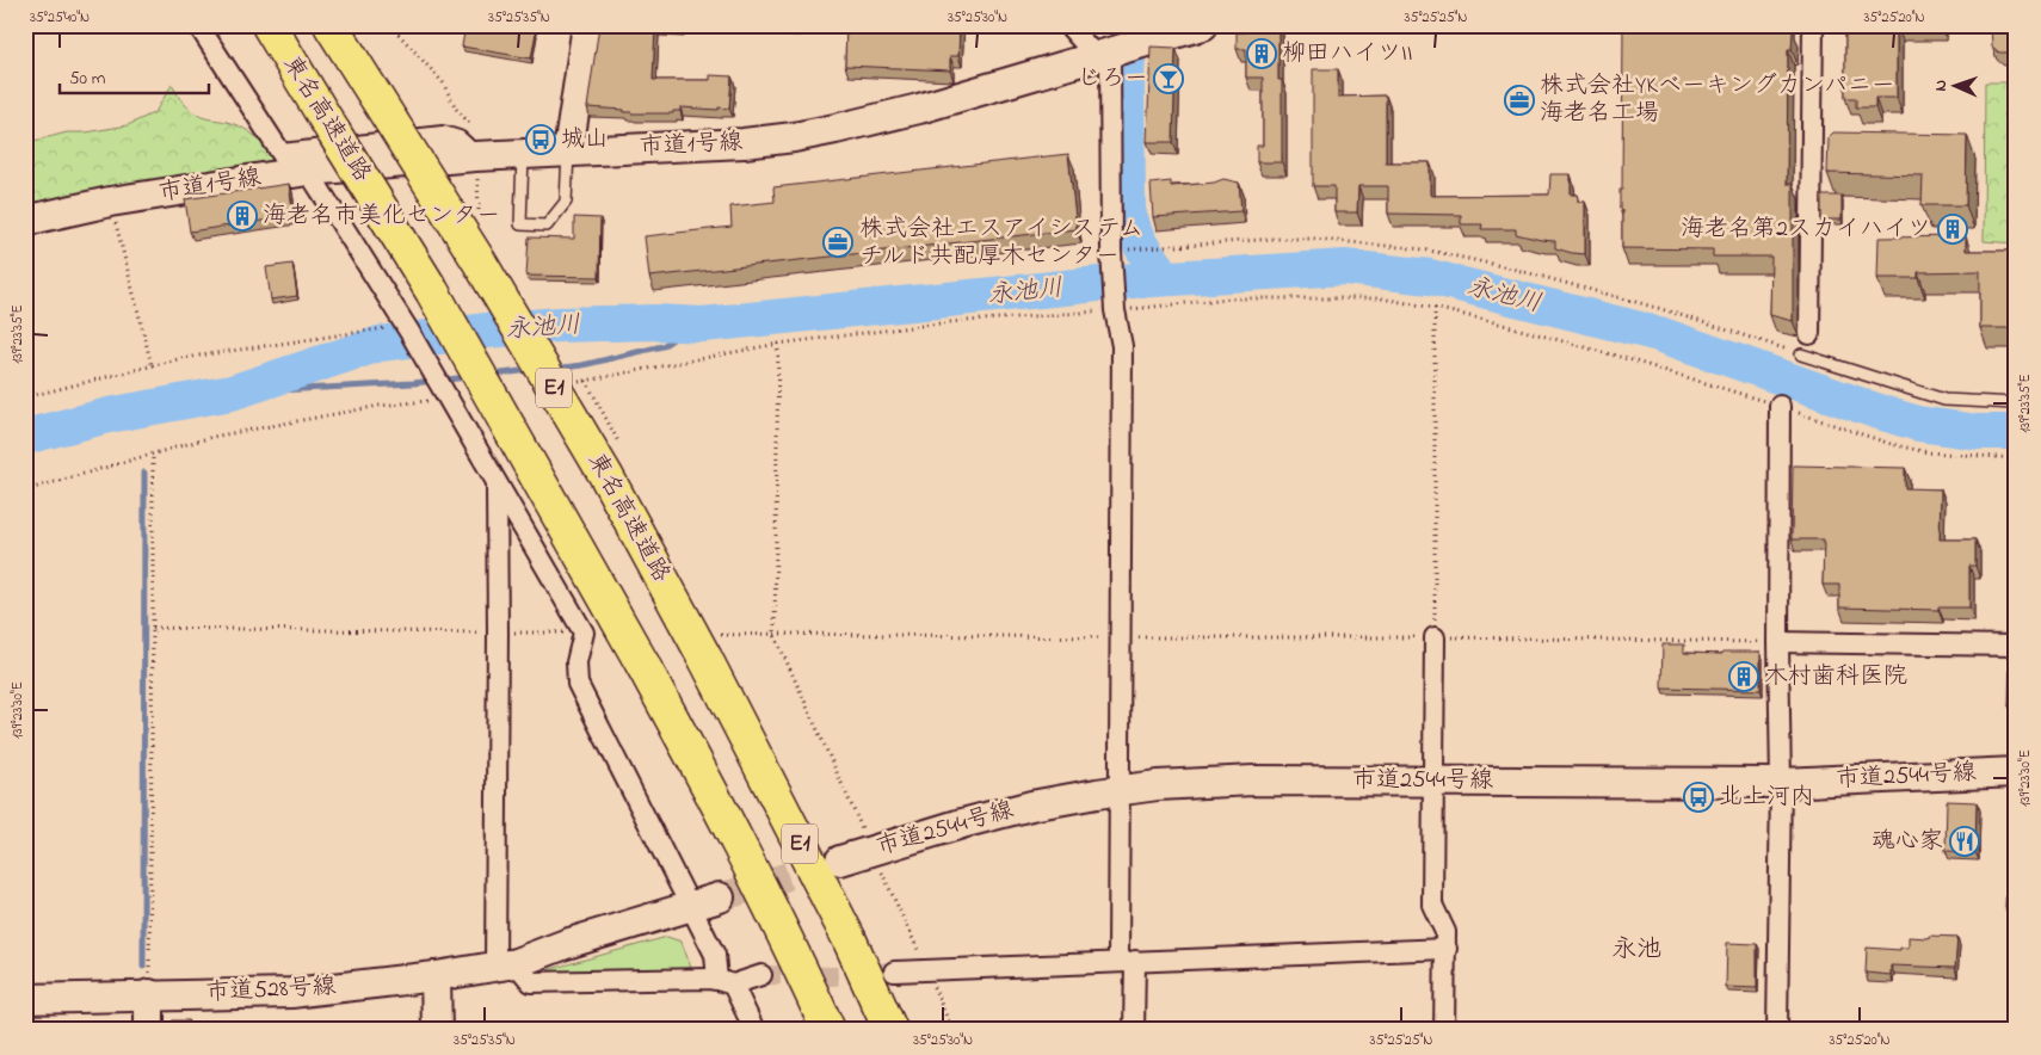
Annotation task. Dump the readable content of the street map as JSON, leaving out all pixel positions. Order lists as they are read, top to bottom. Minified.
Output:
{"streets":{"highway":["東名高速道路","E1"],"street":["市道1号線","市道2544号線","市道528号線"]},"districts":["永池"],"water":["永池川"],"places":{"building":["柳田ハイツII","海老名市美化センター","海老名第2スカイハイツ","木村歯科医院"],"bar":["じろー"],"office":["株式会社YKベーキングカンパニー 海老名工場","株式会社エスアイシステム チルド共配厚木センター"],"bus stop":["城山","北上河内"],"restaurant":["魂心家"]},"scale_bar":"50 m","north":"left","coordinates":["35°25'40\"N","35°25'35\"N","35°25'30\"N","35°25'25\"N","35°25'20\"N","139°23'35\"E","139°23'30\"E"]}
